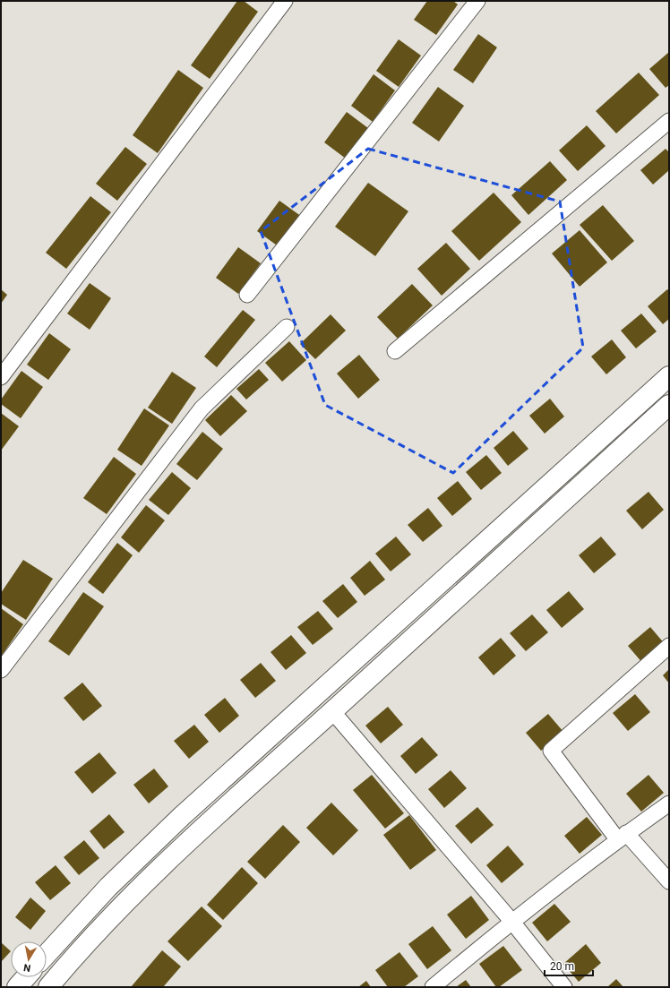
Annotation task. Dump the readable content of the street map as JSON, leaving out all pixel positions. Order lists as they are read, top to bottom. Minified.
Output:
{"scale_bar":"20 m","north":"bottom"}
